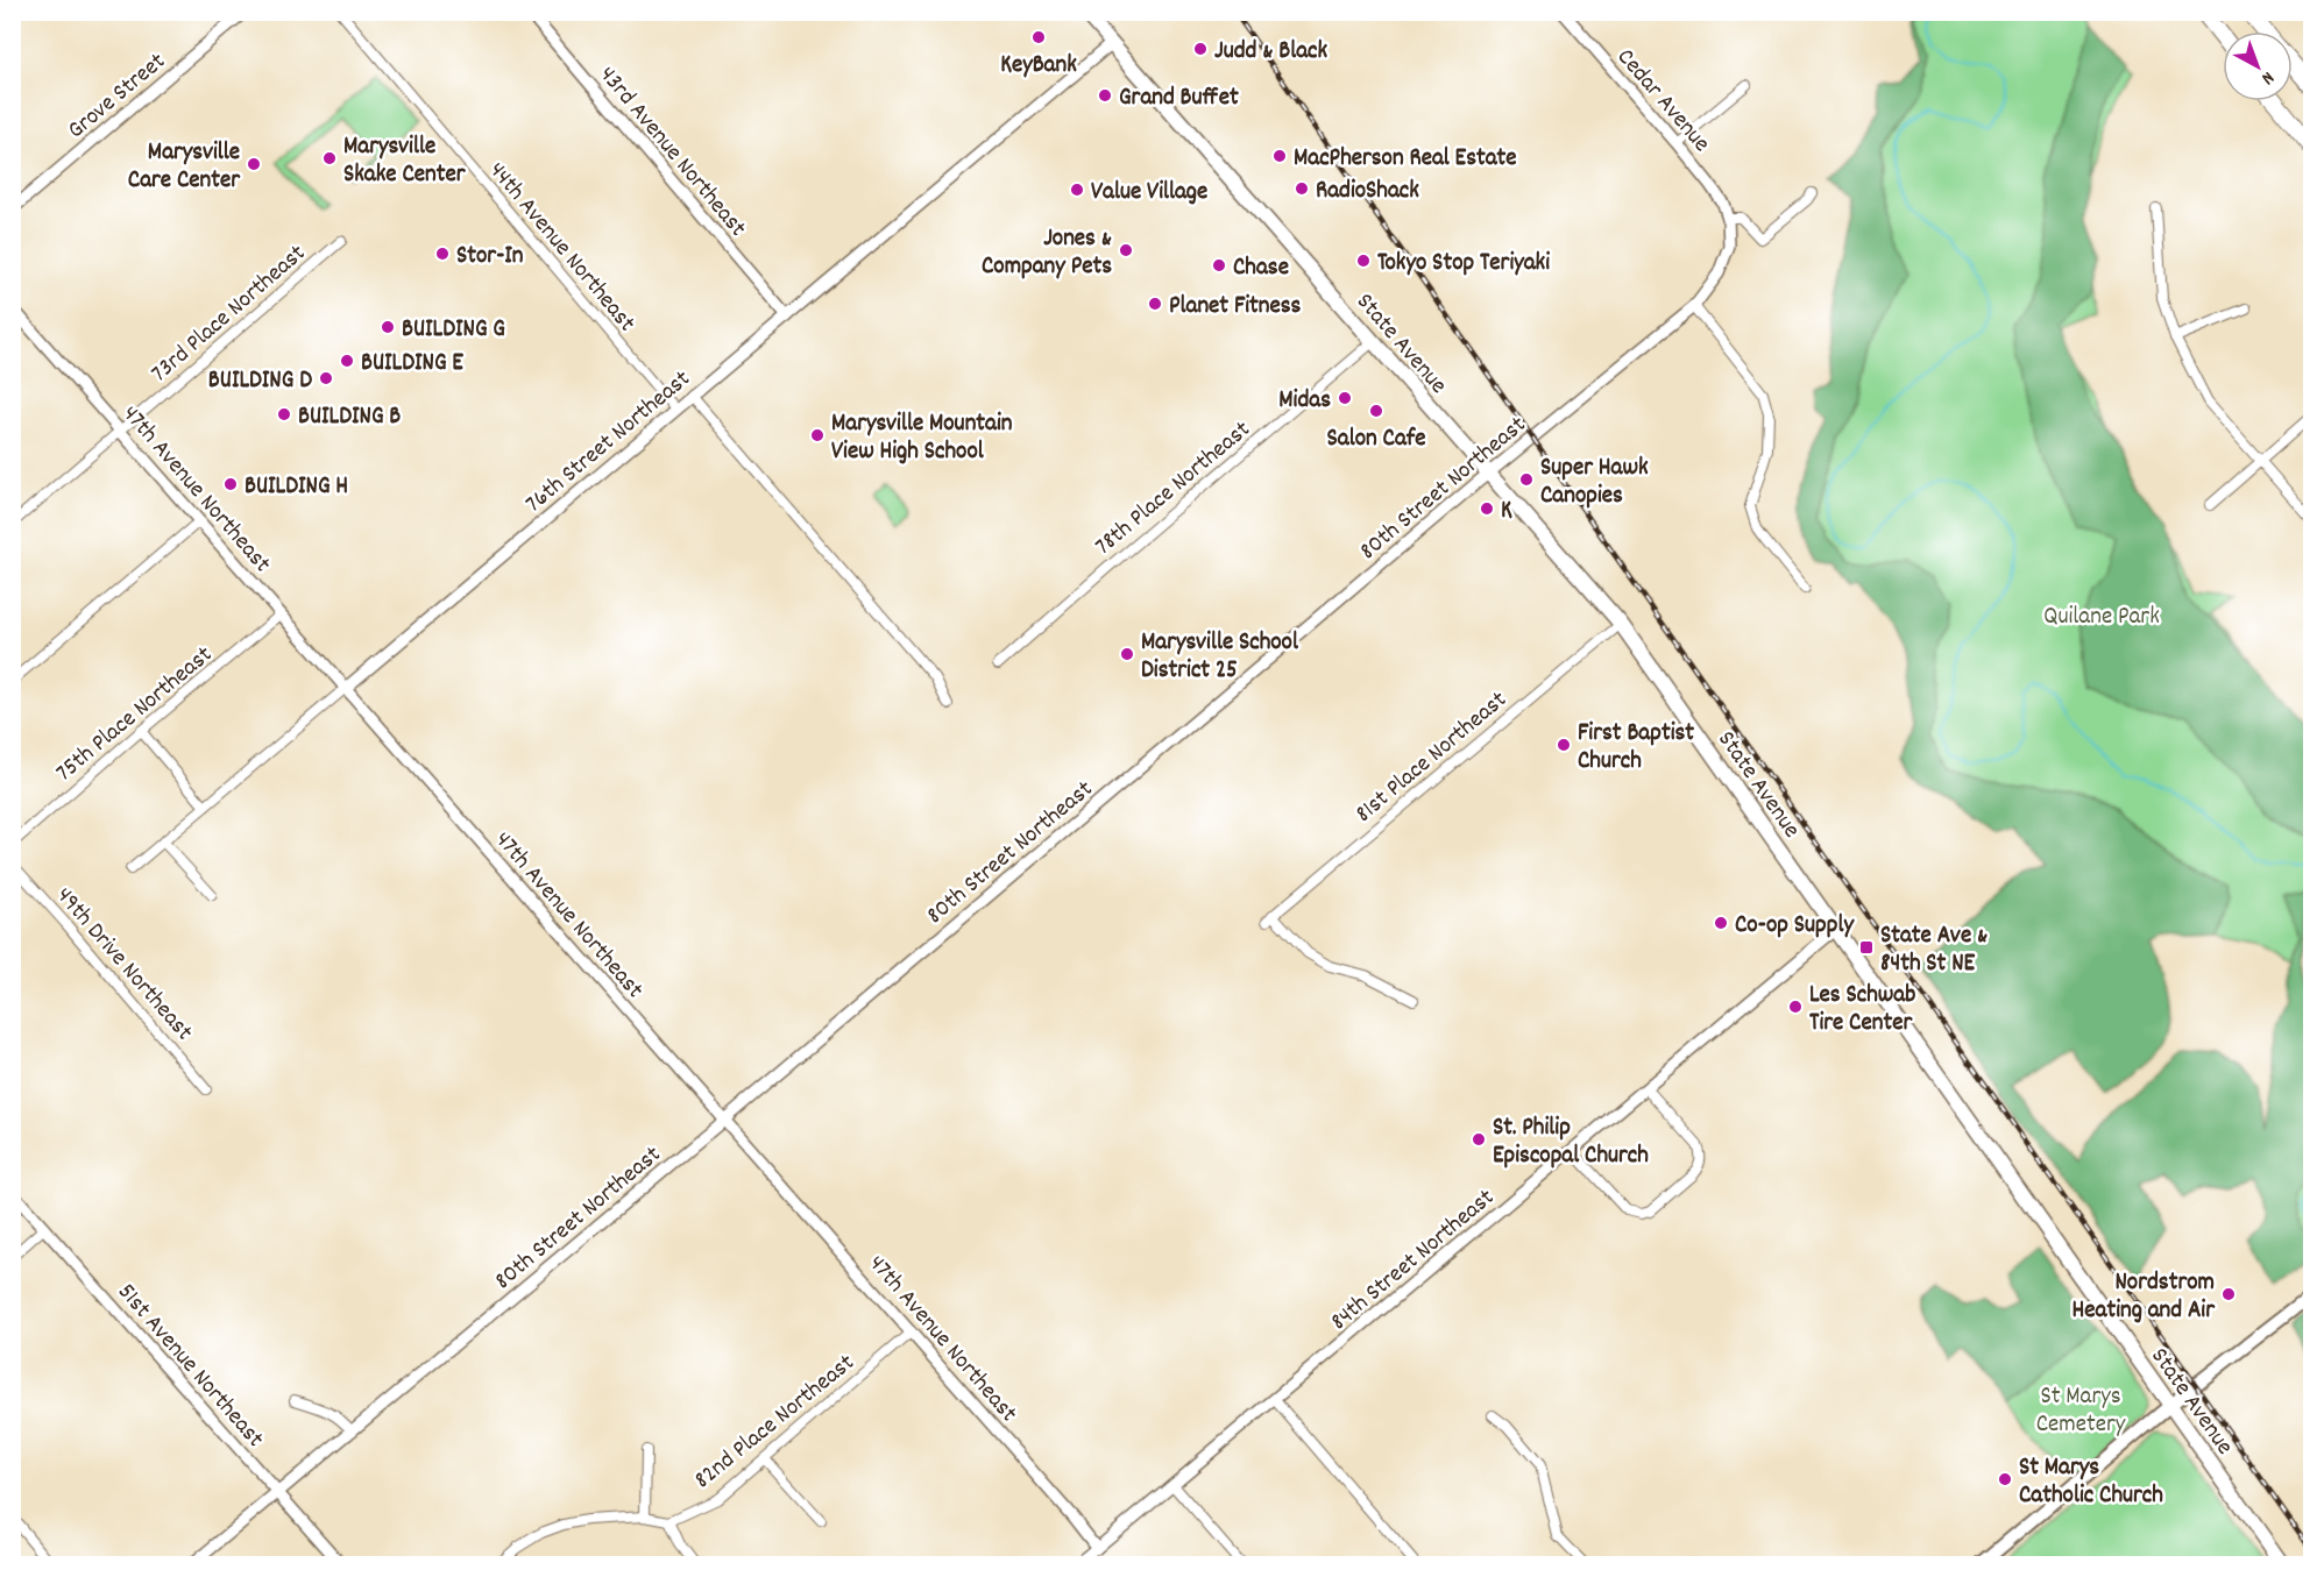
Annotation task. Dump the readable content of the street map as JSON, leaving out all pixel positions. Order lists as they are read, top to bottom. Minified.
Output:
{"streets":{"main road":["State Avenue"],"street":["Grove Street","Cedar Avenue","43rd Avenue Northeast","44th Avenue Northeast","73rd Place Northeast","76th Street Northeast","78th Place Northeast","80th Street Northeast","47th Avenue Northeast","75th Place Northeast","81st Place Northeast","49th Drive Northeast","84th Street Northeast","51st Avenue Northeast","82nd Place Northeast"]},"crossings":[["Cedar Avenue","80th Street Northeast"],["43rd Avenue Northeast","76th Street Northeast"],["44th Avenue Northeast","76th Street Northeast"],["73rd Place Northeast","47th Avenue Northeast"],["State Avenue","76th Street Northeast"],["State Avenue","78th Place Northeast"],["State Avenue","80th Street Northeast"],["State Avenue","81st Place Northeast"],["State Avenue","84th Street Northeast"],["76th Street Northeast","47th Avenue Northeast"],["80th Street Northeast","47th Avenue Northeast"],["80th Street Northeast","51st Avenue Northeast"],["47th Avenue Northeast","75th Place Northeast"],["47th Avenue Northeast","84th Street Northeast"],["47th Avenue Northeast","82nd Place Northeast"]],"parks":["Quilane Park","St Marys Cemetery"],"places":{"other":["KeyBank","Judd & Black","Grand Buffet","MacPherson Real Estate","Marysville Skake Center","Marysville Care Center","RadioShack","Value Village","Jones & Company Pets","Stor-In","Tokyo Stop Teriyaki","Chase","Planet Fitness","BUILDING G","BUILDING E","BUILDING D","Midas","Salon Cafe","BUILDING B","Marysville Mountain View High School","Super Hawk Canopies","BUILDING H","K","Marysville School District 25","First Baptist Church","Co-op Supply","Les Schwab Tire Center","St. Philip Episcopal Church","Nordstrom Heating and Air","St Marys Catholic Church"],"transit":["State Ave & 84th St NE"]},"north":"bottom right"}
